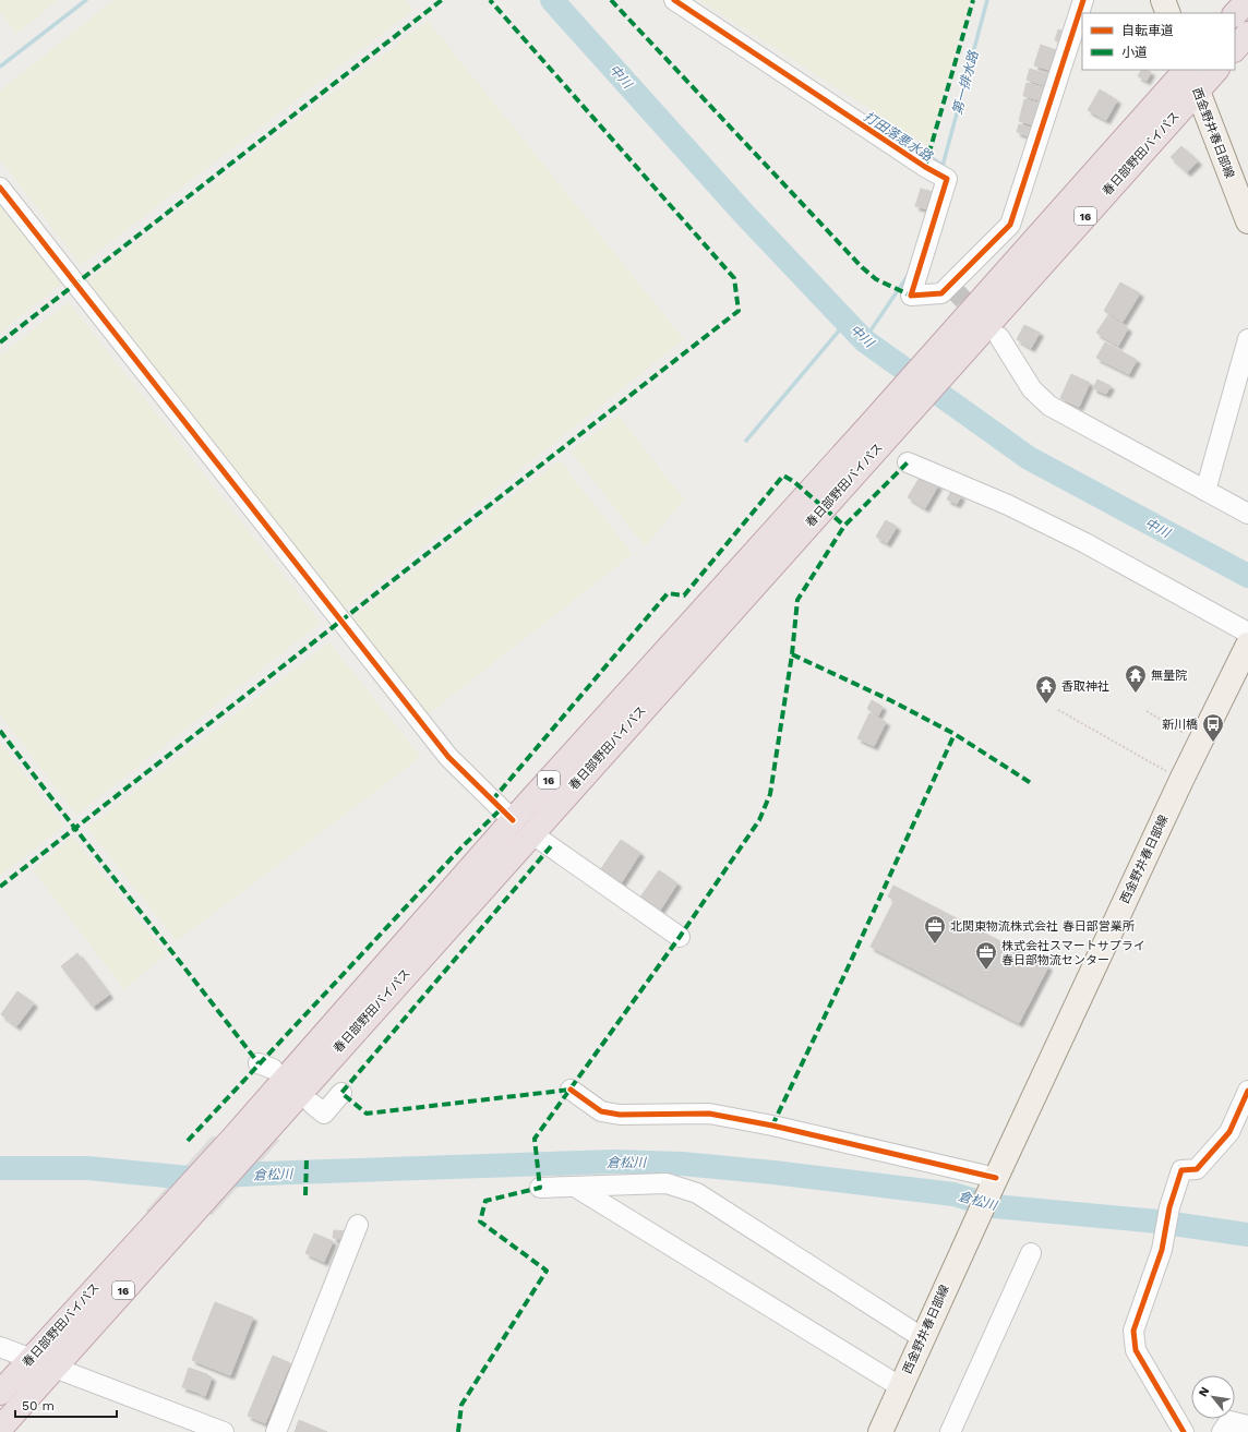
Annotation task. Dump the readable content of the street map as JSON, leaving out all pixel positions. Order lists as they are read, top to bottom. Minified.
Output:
{"streets":{"highway":["春日部野田バイパス","16"],"main road":["西金野井春日部線"]},"crossings":[["西金野井春日部線","春日部野田バイパス"]],"water":["中川","第一排水路","打田落悪水路","倉松川"],"places":{"temple":["無量院","香取神社"],"bus stop":["新川橋"],"office":["北関東物流株式会社 春日部営業所","株式会社スマートサプライ 春日部物流センター"]},"legend":["自転車道","小道"],"scale_bar":"50 m","north":"top left"}
